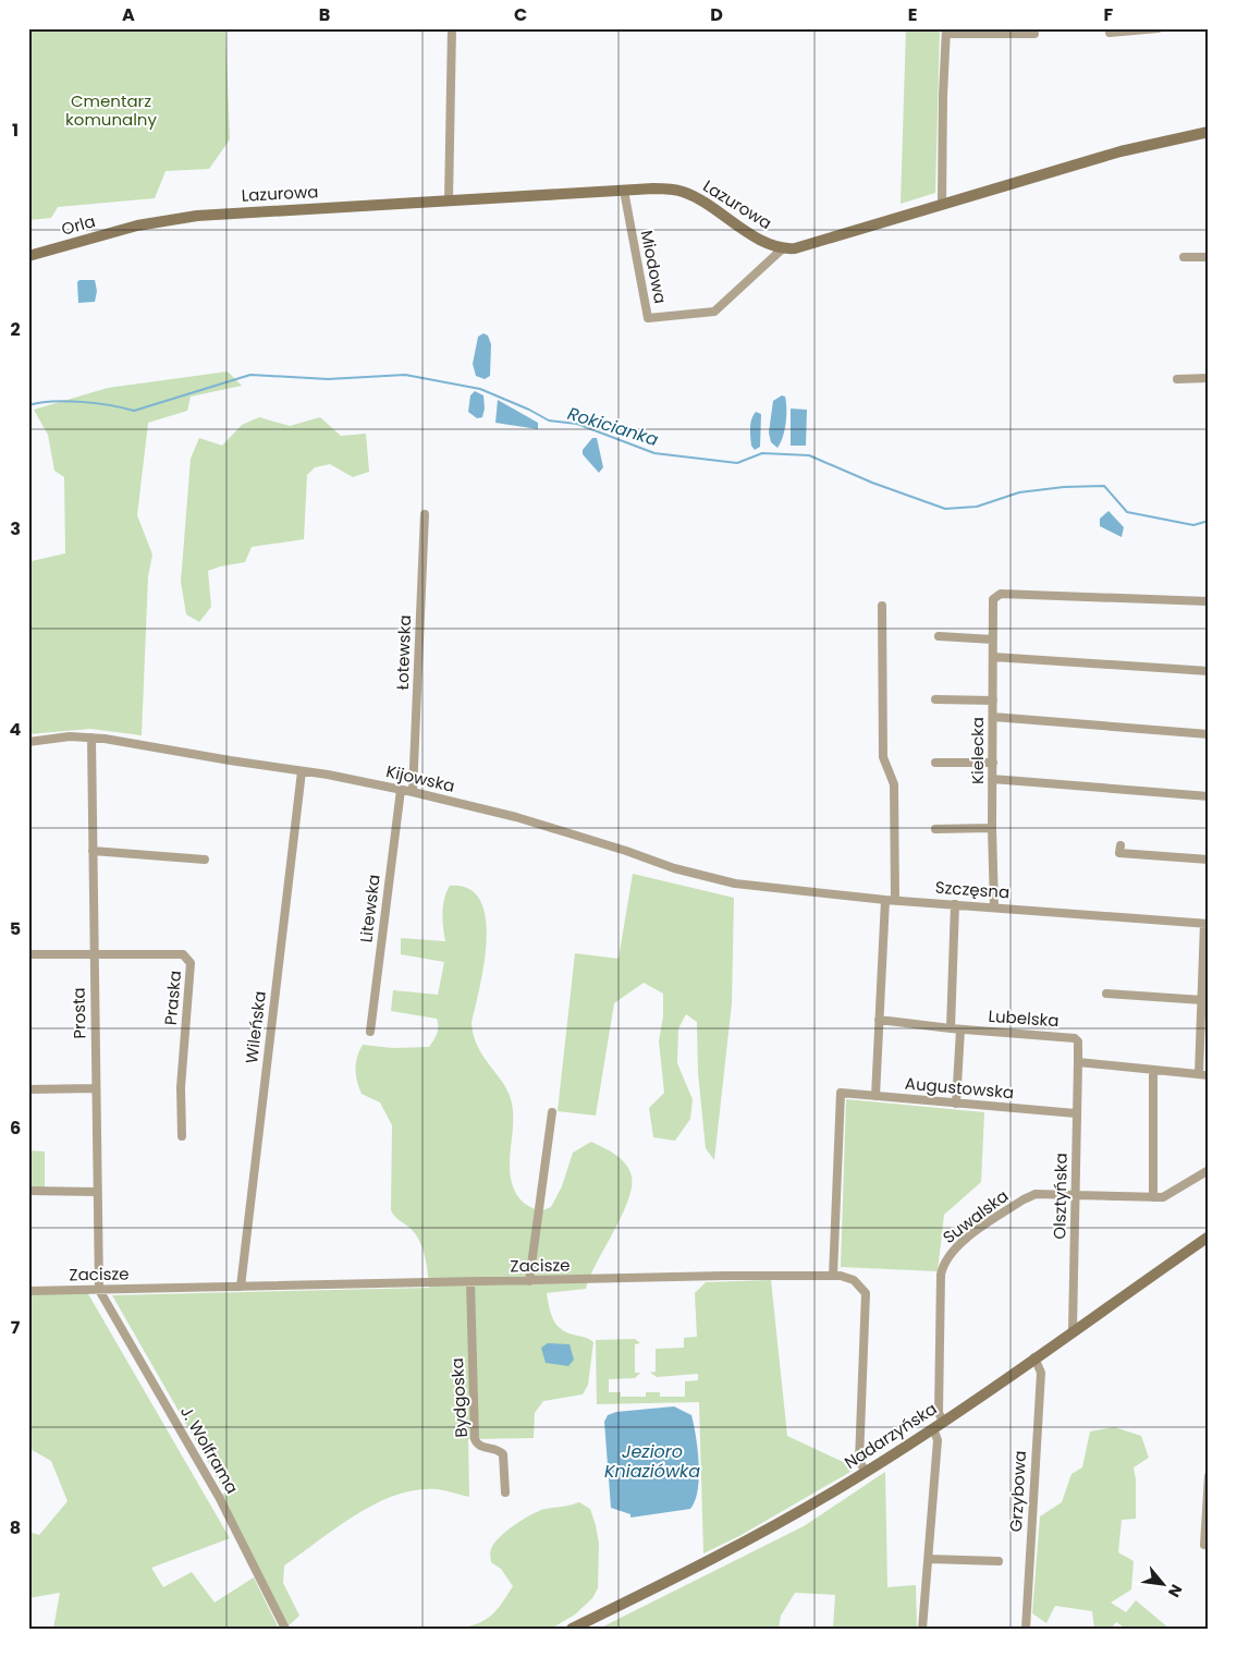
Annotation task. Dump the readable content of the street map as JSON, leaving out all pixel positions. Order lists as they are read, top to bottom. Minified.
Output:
{"streets":{"street":["Lazurowa","Orla","Miodowa","Łotewska","Kielecka","Kijowska","Szczęsna","Litewska","Praska","Prosta","Lubelska","Wileńska","Augustowska","Olsztyńska","Suwalska","Zacisze","Bydgoska","Nadarzyńska","J. Wolframa","Grzybowa"]},"crossings":[["Lazurowa","Orla"],["Lazurowa","Miodowa"],["Łotewska","Kijowska"],["Kielecka","Szczęsna"],["Kijowska","Szczęsna"],["Kijowska","Litewska"],["Kijowska","Prosta"],["Kijowska","Wileńska"],["Praska","Prosta"],["Prosta","Zacisze"],["Prosta","J. Wolframa"],["Lubelska","Olsztyńska"],["Wileńska","Zacisze"],["Augustowska","Olsztyńska"],["Augustowska","Zacisze"],["Olsztyńska","Suwalska"],["Olsztyńska","Nadarzyńska"],["Suwalska","Nadarzyńska"],["Zacisze","Bydgoska"],["Zacisze","Nadarzyńska"],["Zacisze","J. Wolframa"],["Nadarzyńska","Grzybowa"]],"water":["Rokicianka","Jezioro Kniaziówka"],"parks":["Cmentarz komunalny"],"north":"bottom right","grid":{"columns":["A","B","C","D","E","F"],"rows":["1","2","3","4","5","6","7","8"]}}
